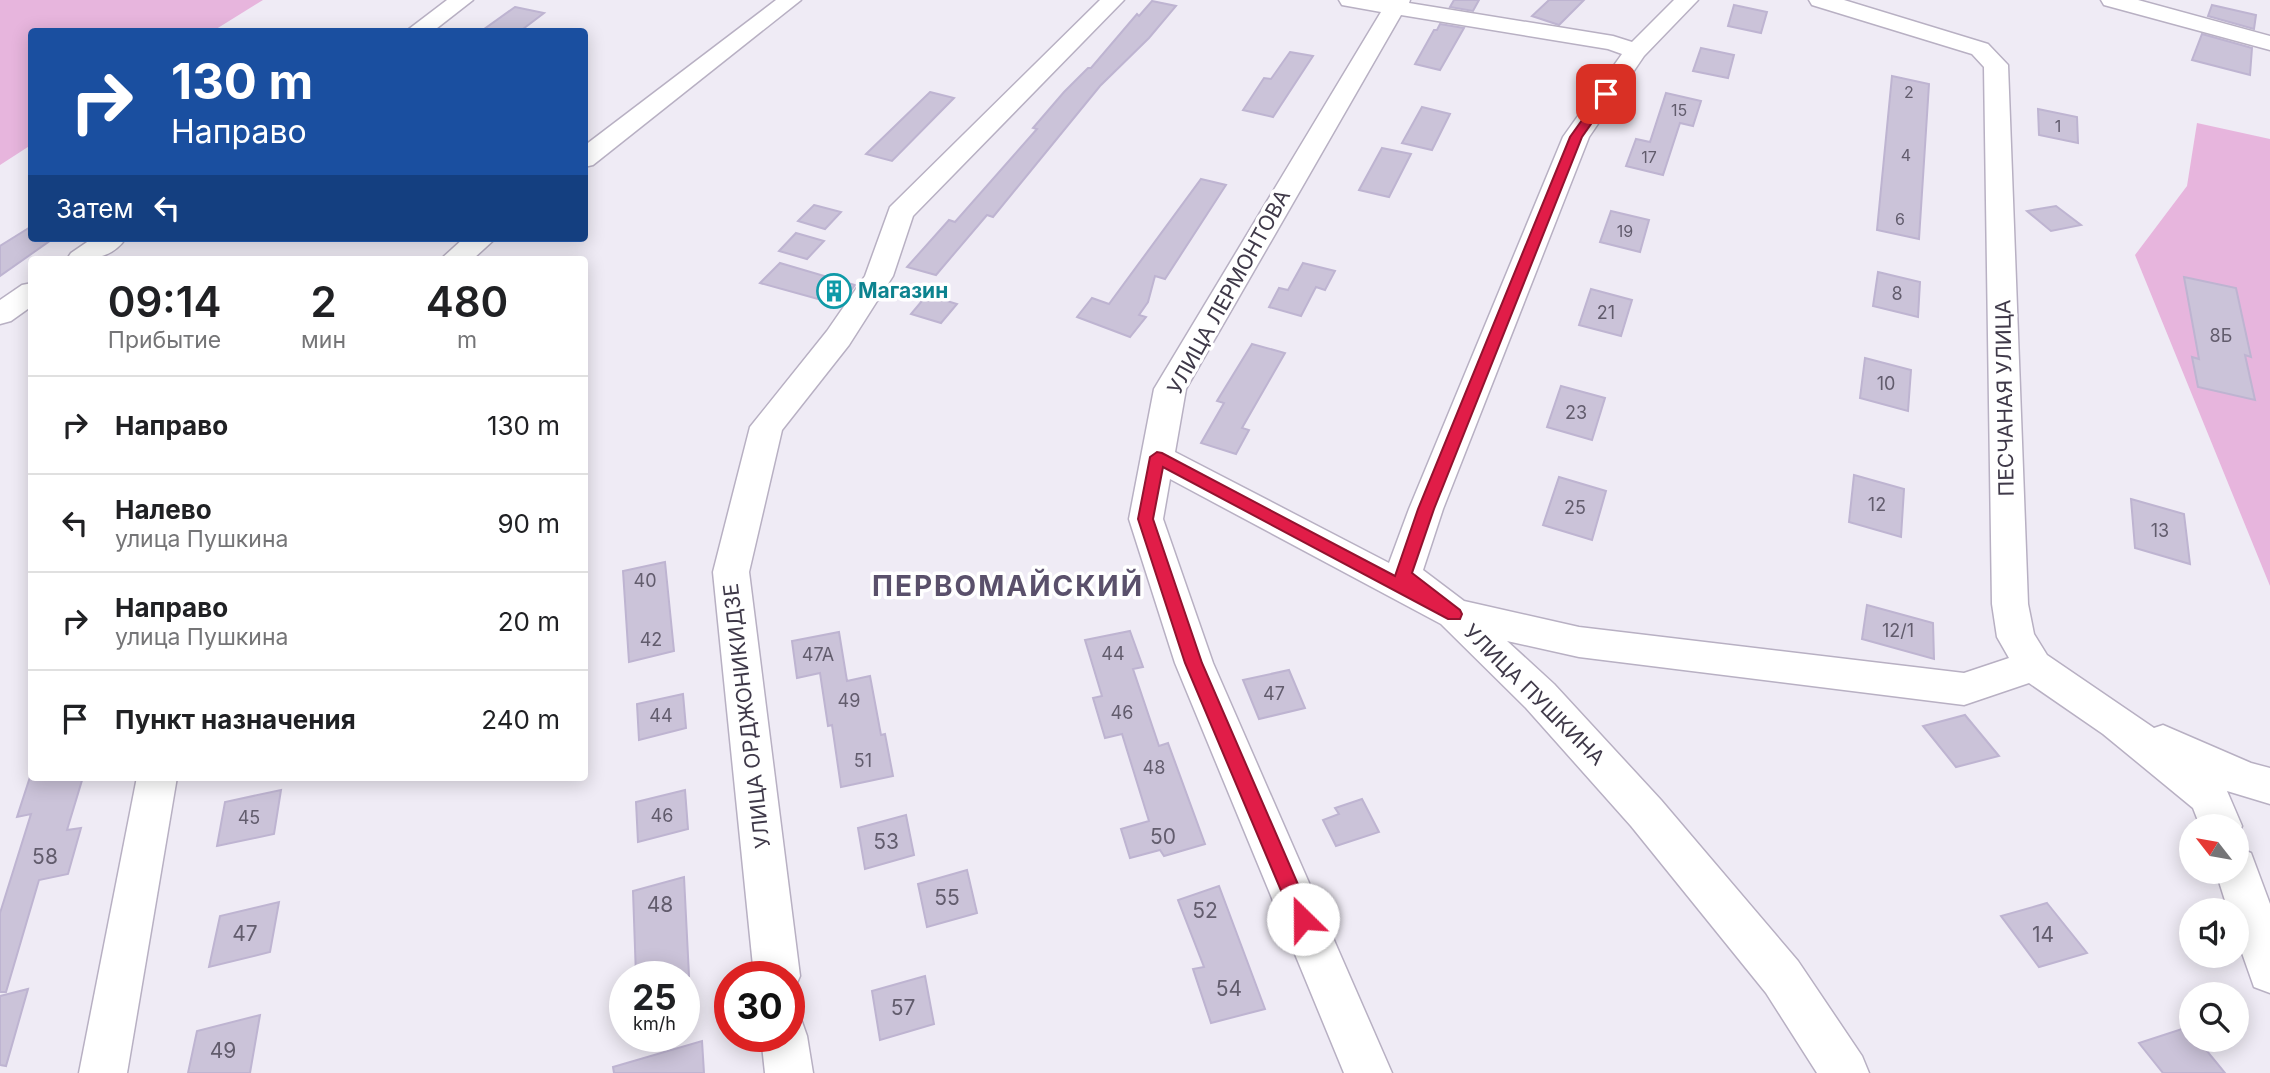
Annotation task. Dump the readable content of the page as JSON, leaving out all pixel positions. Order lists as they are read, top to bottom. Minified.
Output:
{"streets":{"street":["УЛИЦА ЛЕРМОНТОВА","ПЕСЧАНАЯ УЛИЦА","УЛИЦА ПУШКИНА","УЛИЦА ОРДЖОНИКИДЗЕ"]},"districts":["ПЕРВОМАЙСКИЙ"],"places":{"building":["Магазин"]},"house_numbers":["2","15","1","4","17","6","19","8","21","8Б","10","23","12","25","13","40","12/1","42","44","47А","47","49","46","44","51","48","46","45","50","53","58","55","48","52","47","14","54","57","49"],"north":"top left","page":{"turn":["130 m","Направо"],"then":"Затем","eta":["09:14","Прибытие","2","мин","480","m"],"list":[{"name":"Направо","value":"130 m"},{"name":"Налево","note":"улица Пушкина","value":"90 m"},{"name":"Направо","note":"улица Пушкина","value":"20 m"},{"name":"Пункт назначения","value":"240 m"}],"speed":"25 km/h","limit":"30"}}
